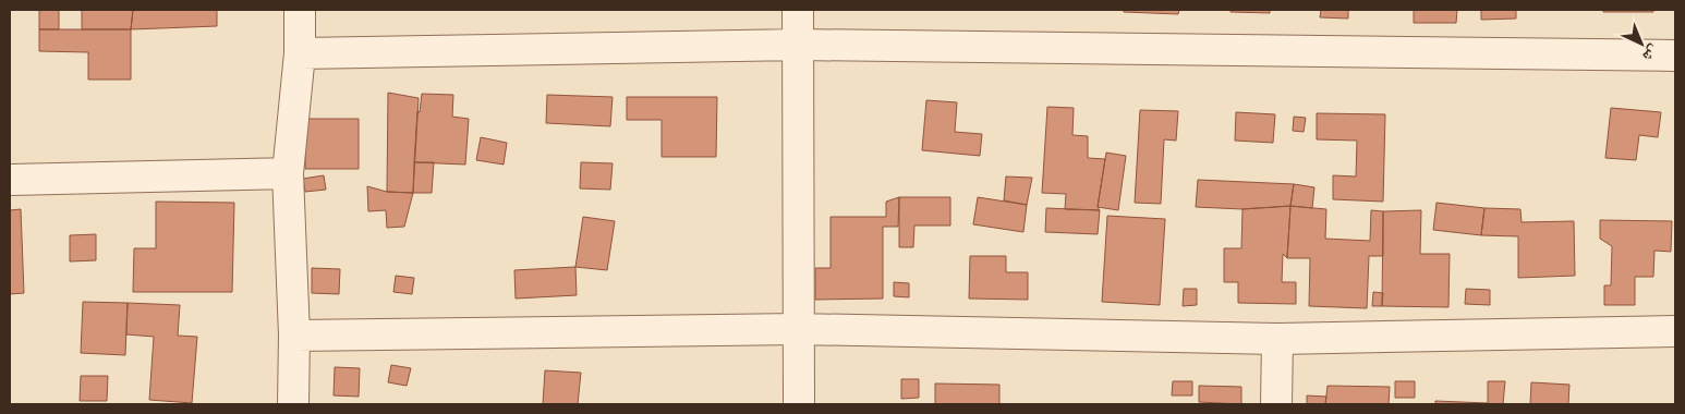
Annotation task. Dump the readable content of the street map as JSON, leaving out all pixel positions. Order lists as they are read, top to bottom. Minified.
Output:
{"north":"bottom right"}
